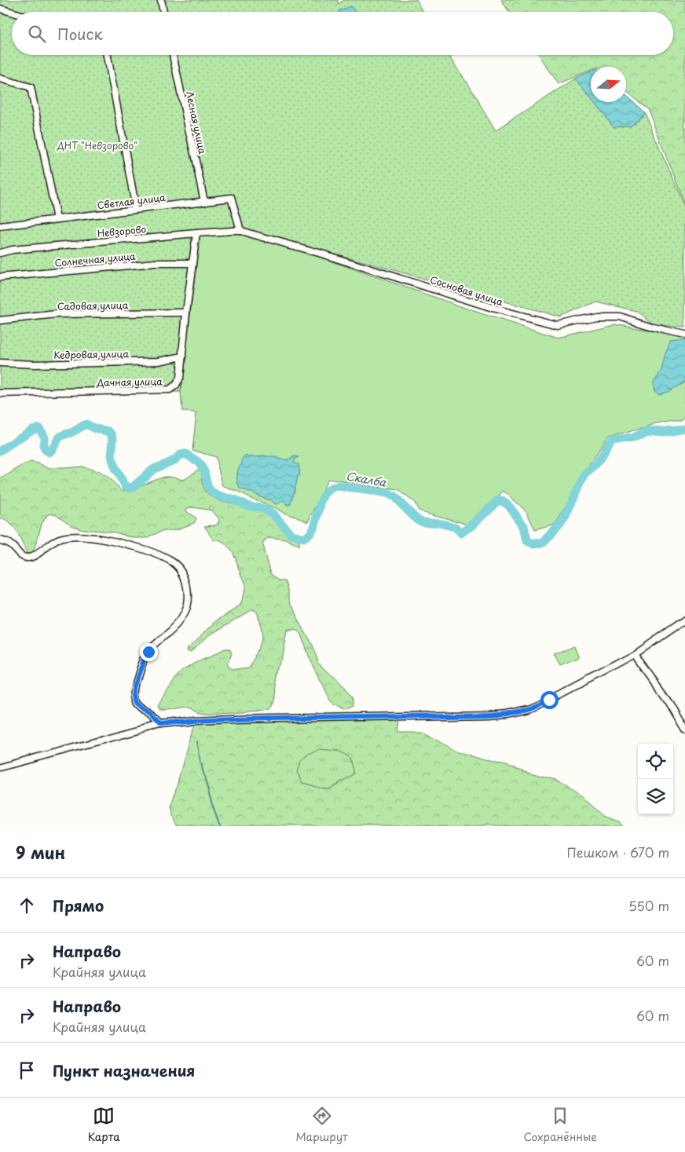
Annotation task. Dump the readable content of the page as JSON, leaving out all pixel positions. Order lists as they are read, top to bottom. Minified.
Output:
{"streets":{"street":["Лесная улица","Светлая улица","Невзорово","Солнечная улица","Сосновая улица","Садовая улица","Кедровая улица","Дачная улица"]},"crossings":[["Лесная улица","Светлая улица"],["Светлая улица","Невзорово"],["Светлая улица","Сосновая улица"],["Невзорово","Сосновая улица"],["Невзорово","Дачная улица"],["Солнечная улица","Дачная улица"],["Садовая улица","Дачная улица"],["Кедровая улица","Дачная улица"]],"water":["Скалба"],"parks":["ДНТ \"Невзорово\""],"north":"right","page":{"search":"Поиск","heading":["9 мин","Пешком · 670 m"],"list":[["Прямо","550 m"],["Направо","Крайняя улица","60 m"],["Направо","Крайняя улица","60 m"],"Пункт назначения"],"nav":["Карта","Маршрут","Сохранённые"]}}
